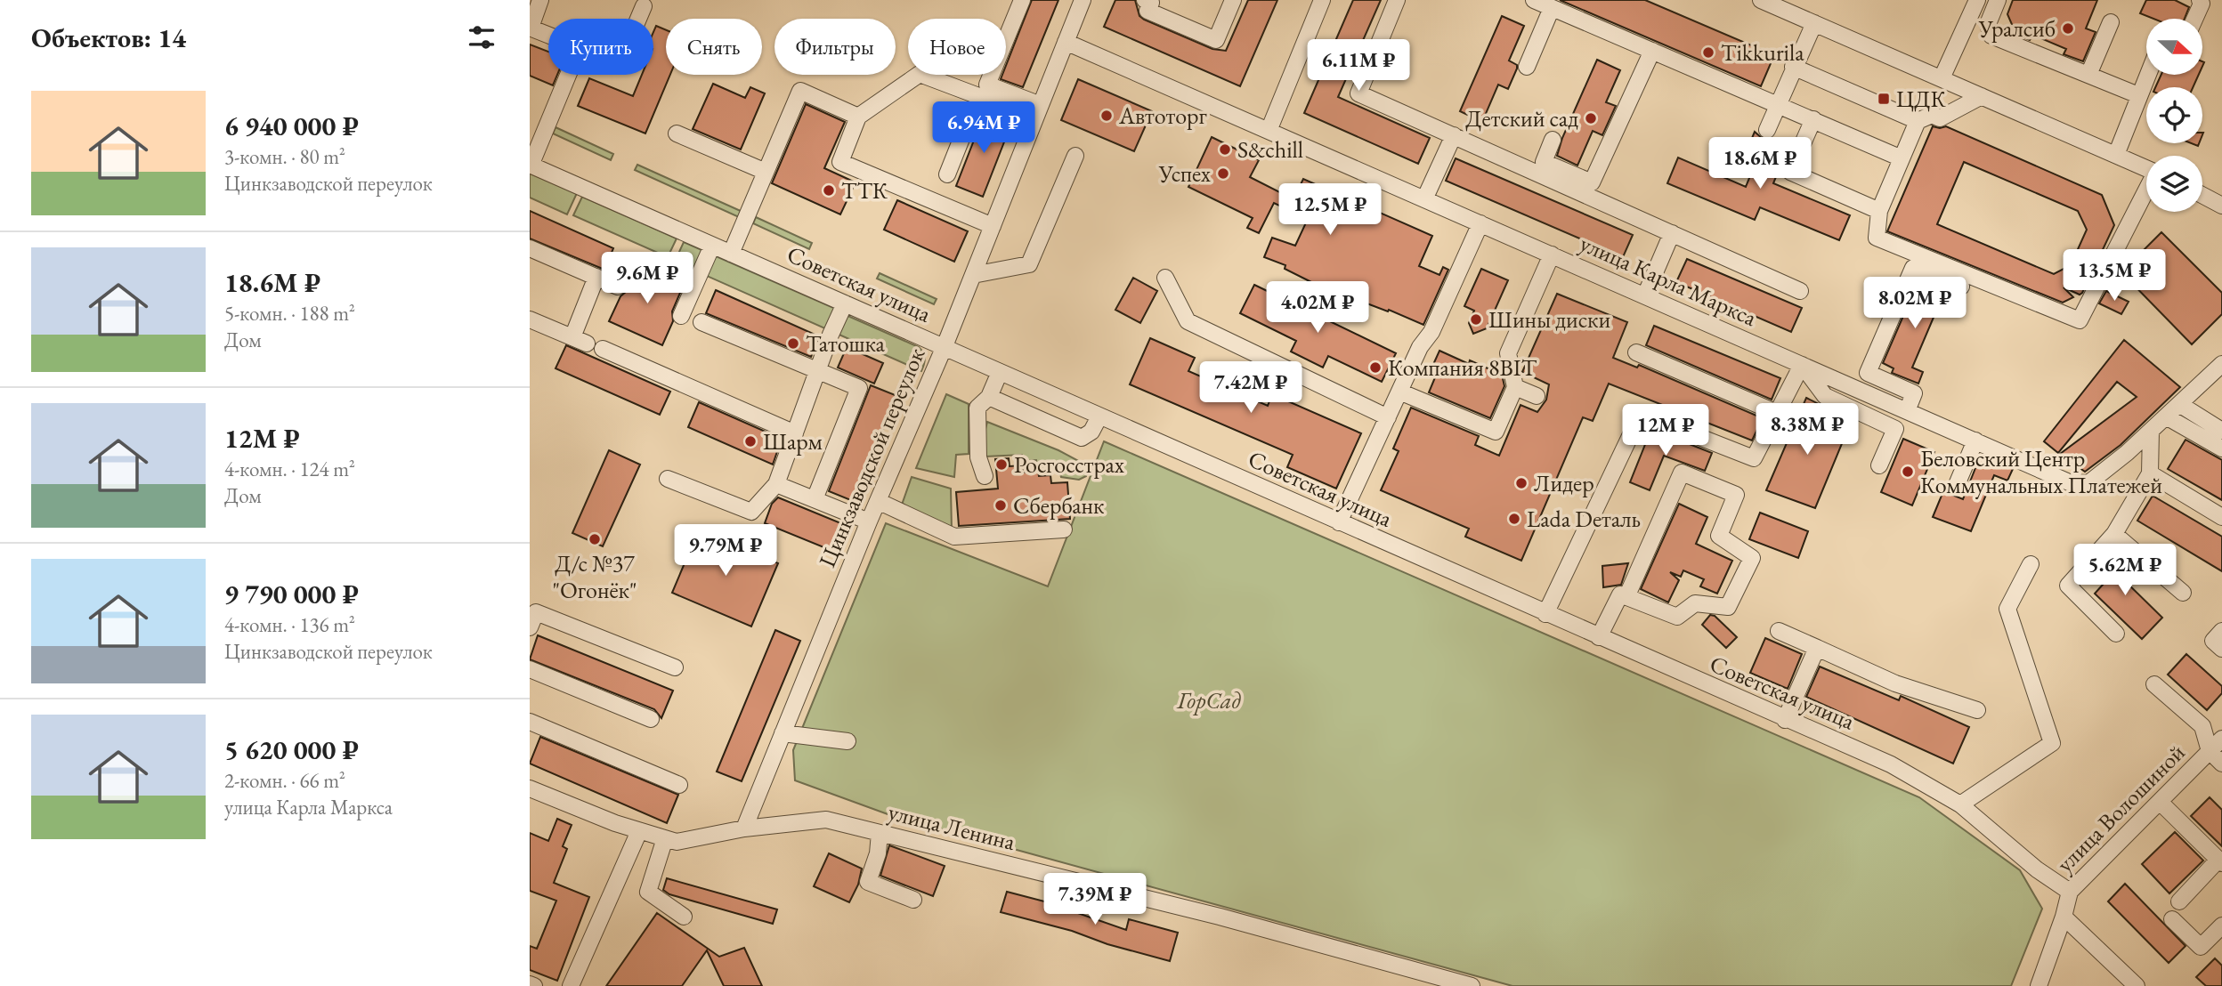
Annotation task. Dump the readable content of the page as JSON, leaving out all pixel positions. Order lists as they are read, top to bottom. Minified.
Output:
{"streets":{"street":["улица Карла Маркса","Советская улица","Цинкзаводской переулок","улица Волошиной","улица Ленина"]},"crossings":[["улица Карла Маркса","Цинкзаводской переулок"],["Советская улица","Цинкзаводской переулок"],["Советская улица","улица Волошиной"],["Цинкзаводской переулок","улица Ленина"]],"parks":["ГорСад"],"places":{"other":["Уралсиб","Tikkurila","Автоторг","Детский сад","S&chill","Успех","ТТК","Шины диски","Татошка","Компания 8BIT","Шарм","Росгосстрах","Беловский Центр Коммунальных Платежей","Лидер","Сбербанк","Lada Dеталь","Д/с №37 \"Огонёк\""],"transit":["ЦДК"]},"north":"right","page":{"heading":"Объектов: 14","chip":["Купить","Снять","Фильтры","Новое"],"price":["6.11M ₽","6.94M ₽","18.6M ₽","12.5M ₽","13.5M ₽","9.6M ₽","8.02M ₽","4.02M ₽","7.42M ₽","8.38M ₽","12M ₽","9.79M ₽","5.62M ₽","7.39M ₽"],"list":[{"name":"6 940 000 ₽","note":"3-комн. · 80 m² · Цинкзаводской переулок"},{"name":"18.6M ₽","note":"5-комн. · 188 m² · Дом"},{"name":"12M ₽","note":"4-комн. · 124 m² · Дом"},{"name":"9 790 000 ₽","note":"4-комн. · 136 m² · Цинкзаводской переулок"},{"name":"5 620 000 ₽","note":"2-комн. · 66 m² · улица Карла Маркса"}]}}
